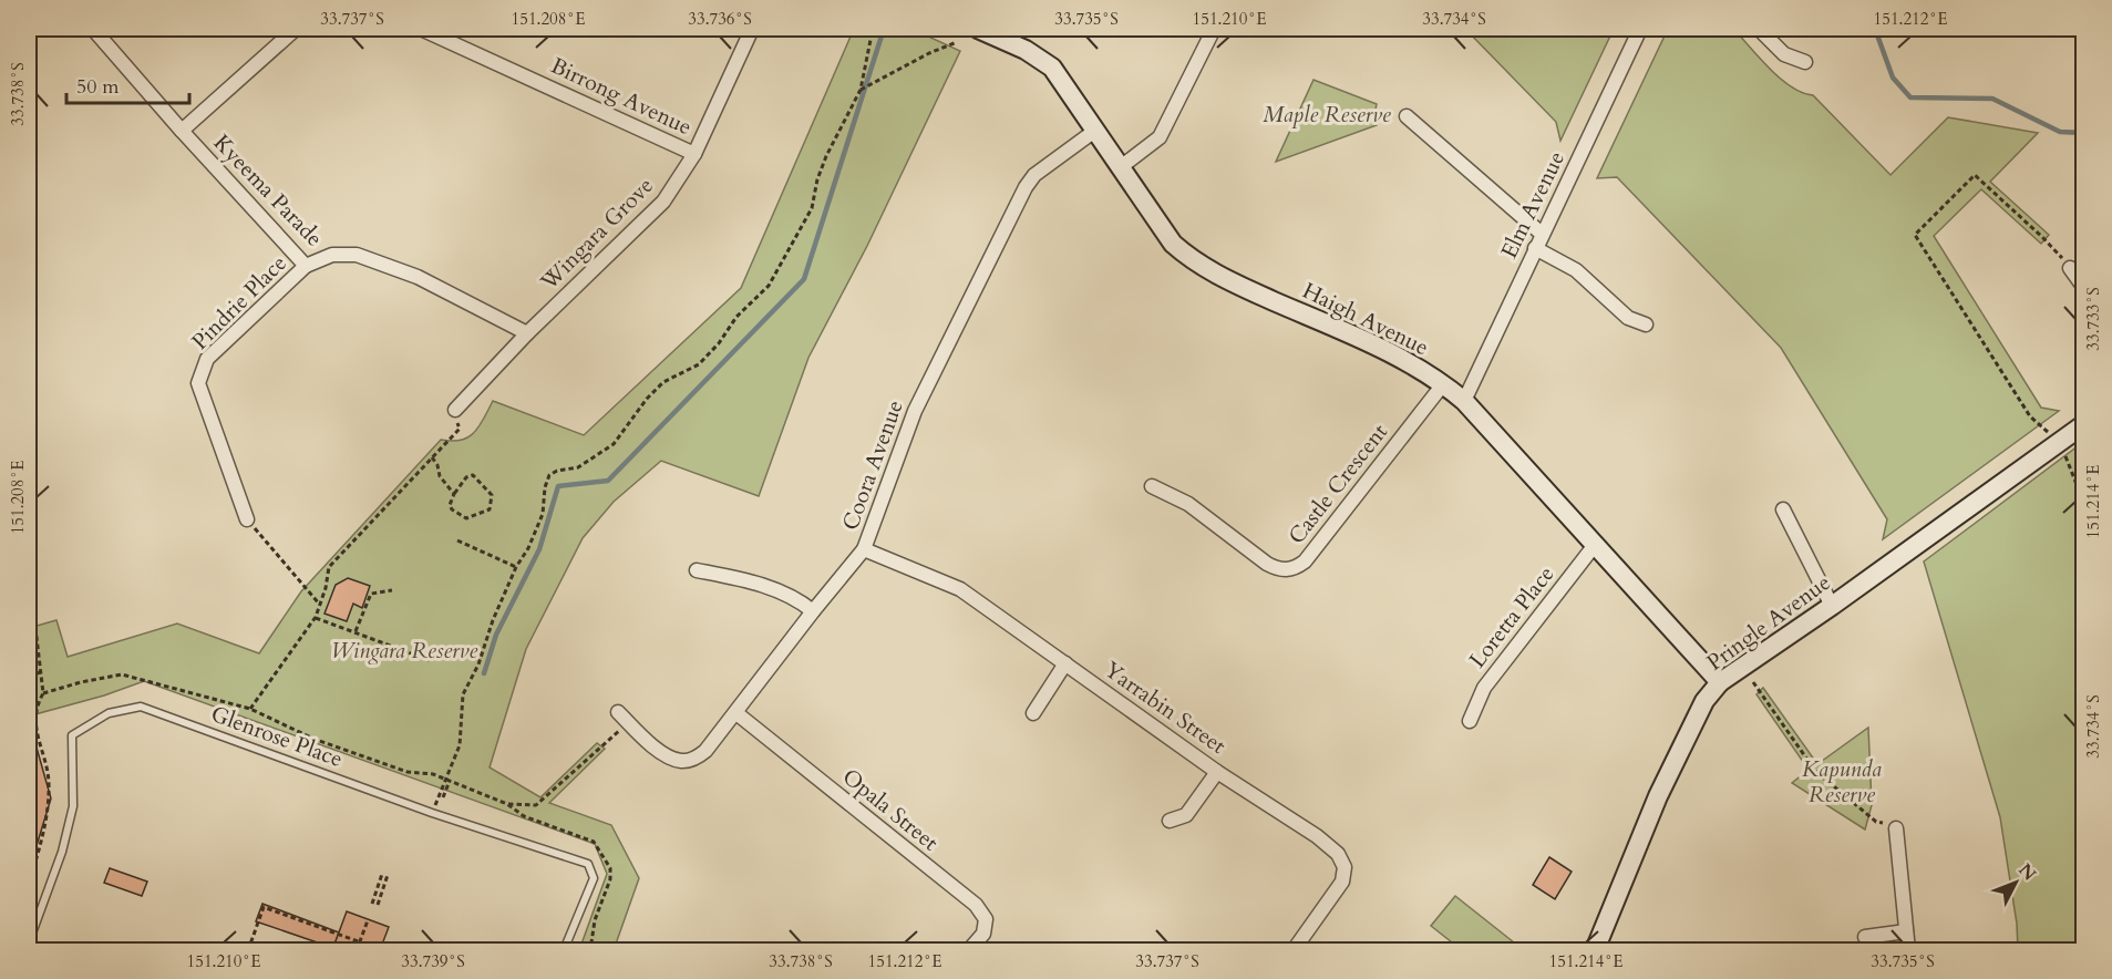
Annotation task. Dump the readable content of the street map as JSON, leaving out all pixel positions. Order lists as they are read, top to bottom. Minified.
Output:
{"streets":{"street":["Birrong Avenue","Kyeema Parade","Elm Avenue","Wingara Grove","Pindrie Place","Haigh Avenue","Coora Avenue","Castle Crescent","Loretta Place","Pringle Avenue","Yarrabin Street","Opala Street"],"lane":["Glenrose Place"]},"crossings":[["Birrong Avenue","Wingara Grove"],["Kyeema Parade","Wingara Grove"],["Kyeema Parade","Pindrie Place"],["Elm Avenue","Haigh Avenue"],["Haigh Avenue","Coora Avenue"],["Haigh Avenue","Castle Crescent"],["Haigh Avenue","Loretta Place"],["Haigh Avenue","Pringle Avenue"],["Coora Avenue","Yarrabin Street"],["Coora Avenue","Opala Street"]],"parks":["Maple Reserve","Wingara Reserve","Kapunda Reserve"],"scale_bar":"50 m","north":"top right","coordinates":["33.737°S","151.208°E","33.736°S","33.735°S","151.210°E","33.734°S","151.212°E","33.738°S","33.733°S","151.214°E","33.739°S"]}
